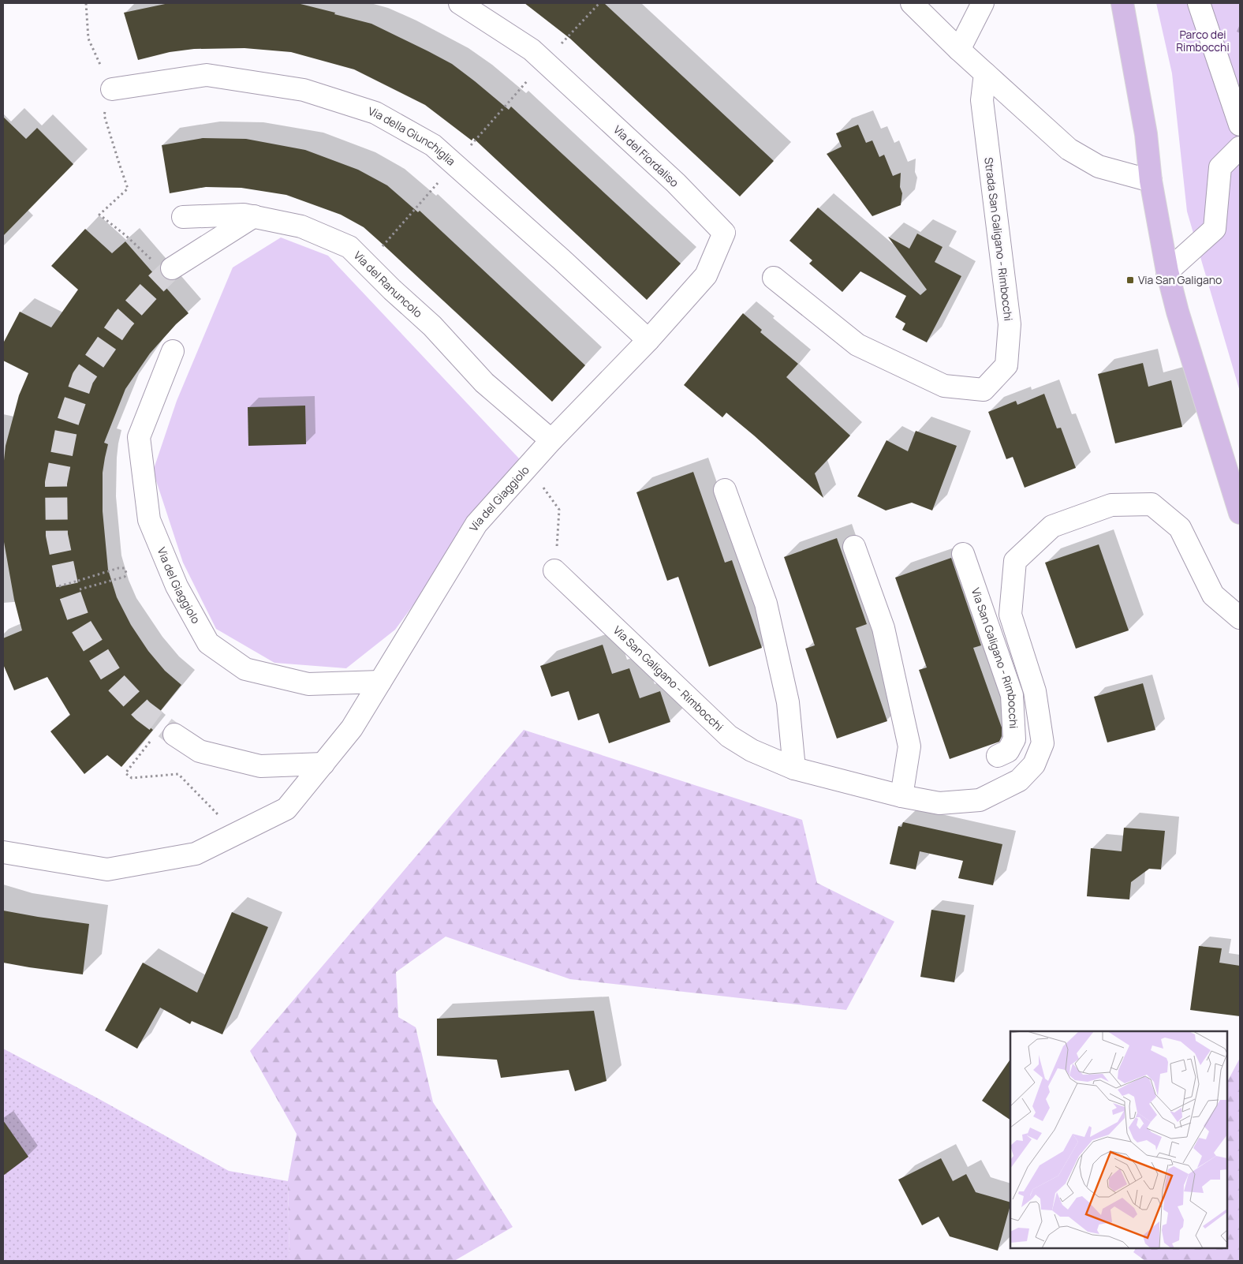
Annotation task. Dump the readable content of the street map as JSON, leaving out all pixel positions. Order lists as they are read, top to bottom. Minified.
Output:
{"streets":{"street":["Via della Giunchiglia","Via del Fiordaliso","Strada San Galigano - Rimbocchi","Via del Ranuncolo","Via del Giaggiolo","Via San Galigano - Rimbocchi"]},"crossings":[["Via della Giunchiglia","Via del Fiordaliso"],["Via della Giunchiglia","Via del Giaggiolo"],["Via del Fiordaliso","Via del Giaggiolo"],["Via del Ranuncolo","Via del Giaggiolo"]],"parks":["Parco dei Rimbocchi"],"places":{"transit":["Via San Galigano"]}}
